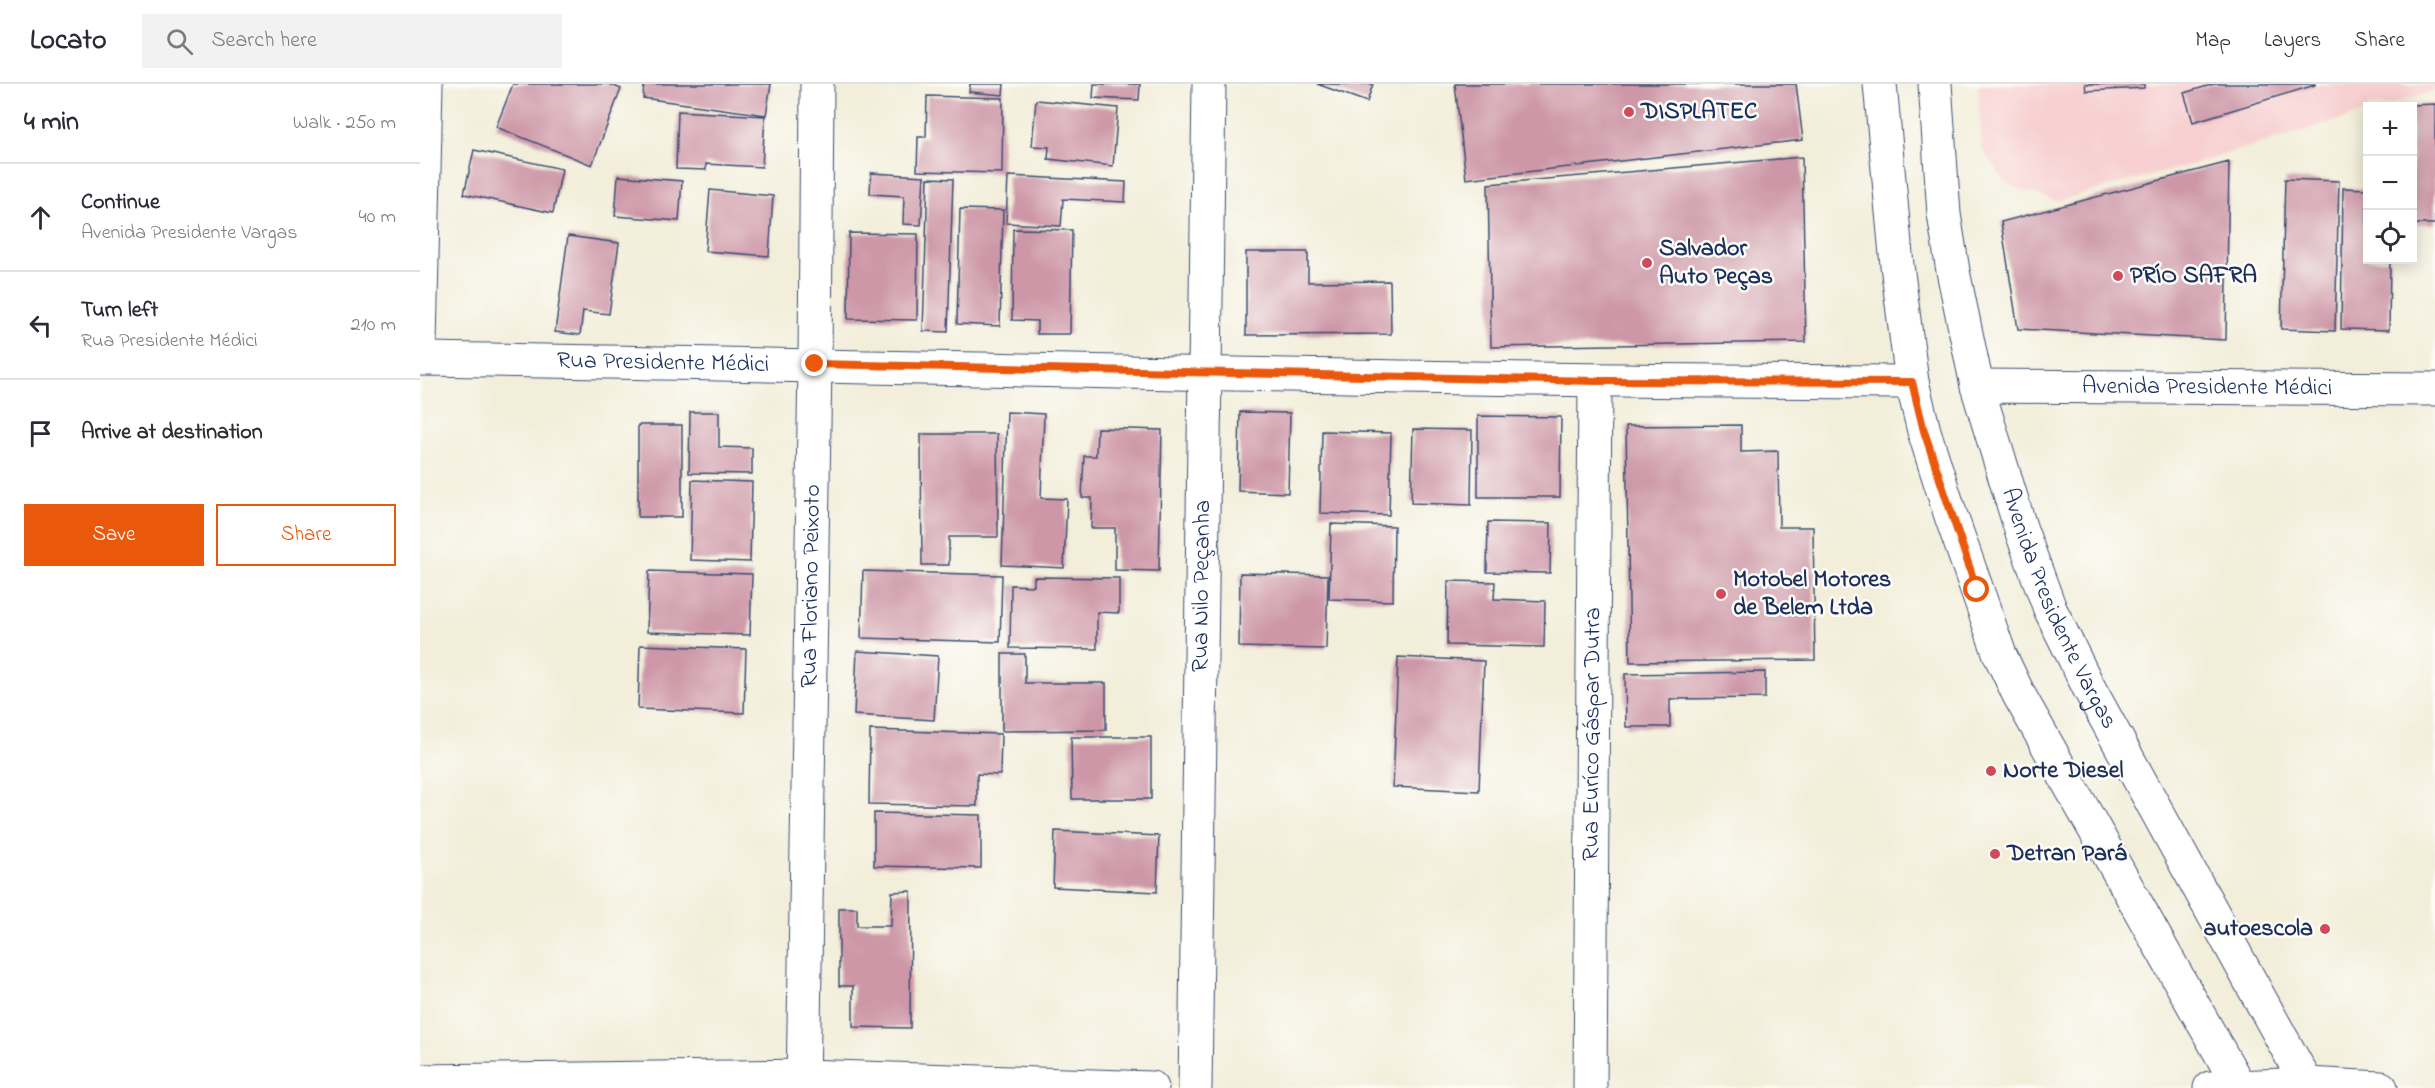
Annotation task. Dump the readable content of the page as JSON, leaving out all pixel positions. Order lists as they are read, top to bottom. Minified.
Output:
{"streets":{"street":["Rua Presidente Médici","Avenida Presidente Médici","Rua Floriano Peixoto","Rua Nilo Peçanha","Avenida Presidente Vargas","Rua Euríco Gáspar Dutra"]},"crossings":[["Rua Presidente Médici","Rua Floriano Peixoto"],["Rua Presidente Médici","Rua Nilo Peçanha"],["Rua Presidente Médici","Rua Euríco Gáspar Dutra"],["Avenida Presidente Médici","Avenida Presidente Vargas"]],"places":["DISPLATEC","Salvador Auto Peças","PRÍO SAFRA","Motobel Motores de Belem Ltda","Norte Diesel","Detran Pará","autoescola"],"page":{"header":"Locato","search":"Search here","nav":["Map","Layers","Share"],"heading":["4 min","Walk · 250 m"],"map_buttons":["+","−"],"list":[["Continue","Avenida Presidente Vargas","40 m"],["Turn left","Rua Presidente Médici","210 m"],"Arrive at destination"],"buttons":["Save","Share"]}}
